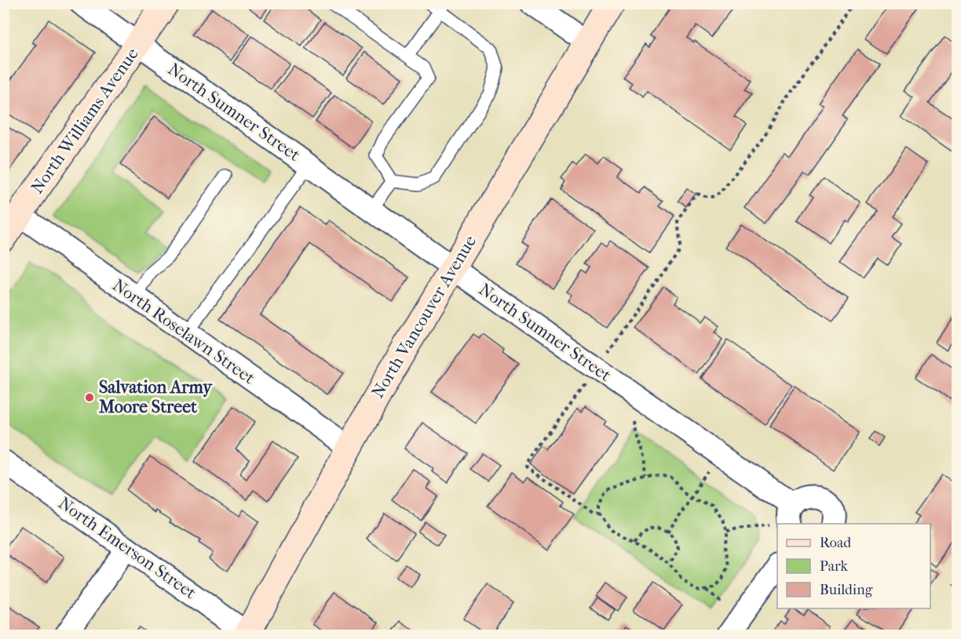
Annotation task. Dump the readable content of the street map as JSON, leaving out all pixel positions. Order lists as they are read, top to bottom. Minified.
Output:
{"streets":{"main road":["North Williams Avenue","North Vancouver Avenue"],"street":["North Sumner Street","North Roselawn Street","North Emerson Street"]},"crossings":[["North Sumner Street","North Williams Avenue"],["North Sumner Street","North Vancouver Avenue"],["North Williams Avenue","North Roselawn Street"],["North Vancouver Avenue","North Roselawn Street"],["North Vancouver Avenue","North Emerson Street"]],"places":["Salvation Army Moore Street"],"legend":["Road","Park","Building"]}
